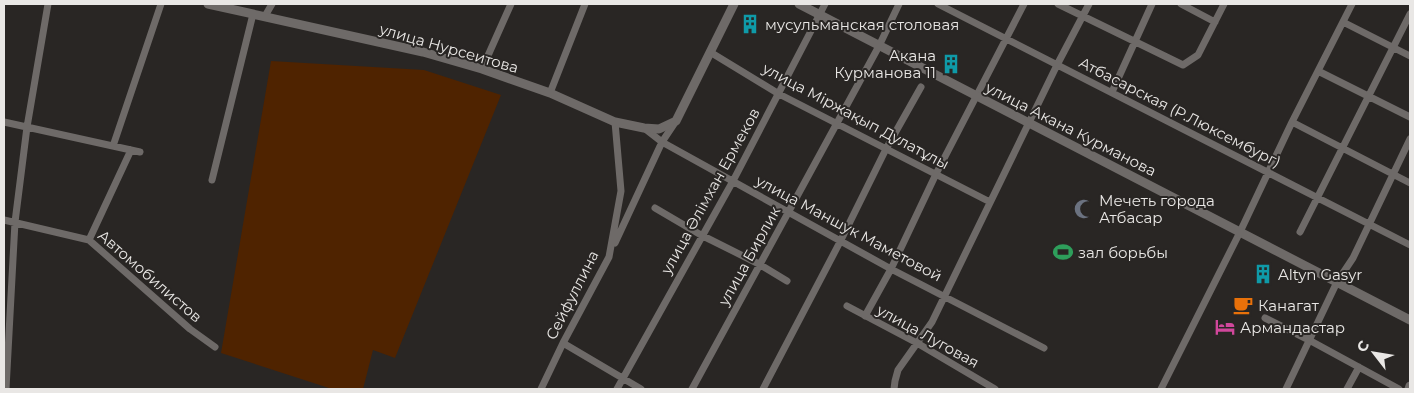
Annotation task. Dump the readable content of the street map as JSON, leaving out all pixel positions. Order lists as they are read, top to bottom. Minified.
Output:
{"streets":{"main road":["улица Нурсеитова","улица Акана Курманова"],"street":["Атбасарская (Р.Люксембург)","улица Міржақып Дулатұлы","улица Әлімхан Ермеков","улица Маншук Маметовой","улица Бирлик","Автомобилистов","Сейфуллина","улица Луговая"]},"crossings":[["улица Нурсеитова","улица Маншук Маметовой"],["улица Нурсеитова","Сейфуллина"],["улица Міржақып Дулатұлы","улица Әлімхан Ермеков"],["улица Міржақып Дулатұлы","улица Бирлик"],["улица Акана Курманова","улица Әлімхан Ермеков"],["улица Акана Курманова","улица Бирлик"],["улица Әлімхан Ермеков","улица Маншук Маметовой"],["улица Маншук Маметовой","улица Бирлик"]],"places":{"building":["мусульманская столовая","Акана Курманова 11","Altyn Gasyr"],"mosque":["Мечеть города Атбасар"],"sports":["зал борьбы"],"cafe":["Канагат"],"hotel":["Армандастар"]},"north":"top left"}
